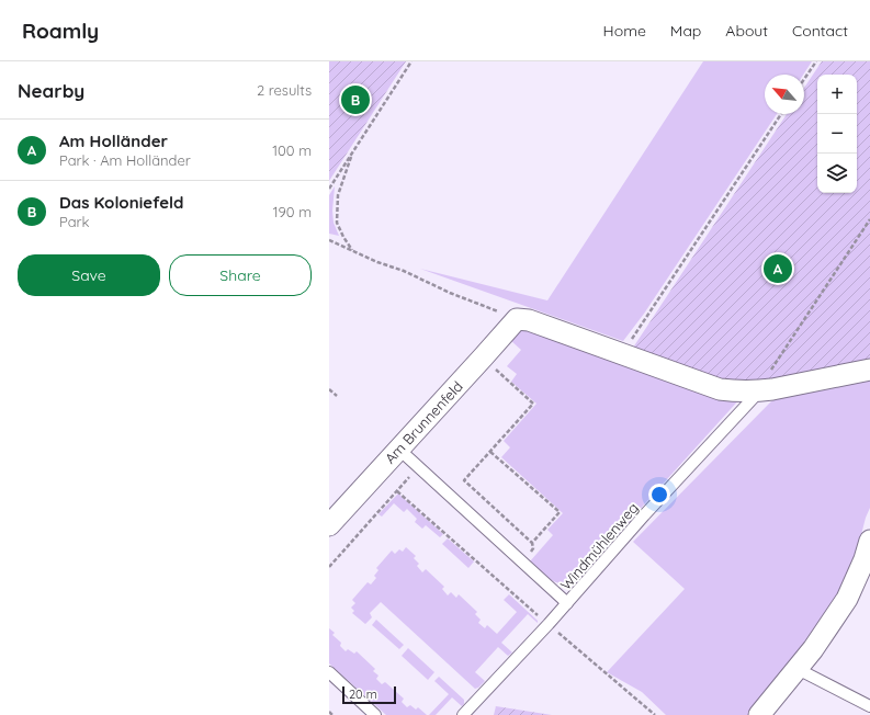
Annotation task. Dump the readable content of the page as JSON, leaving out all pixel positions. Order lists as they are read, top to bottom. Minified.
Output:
{"streets":{"street":["Am Brunnenfeld"],"lane":["Windmühlenweg"]},"crossings":[["Am Brunnenfeld","Windmühlenweg"]],"scale_bar":"20 m","north":"top left","page":{"header":"Roamly","nav":["Home","Map","About","Contact"],"heading":["Nearby","2 results"],"map_buttons":["+","−"],"pins":["B","A"],"list":[{"mark":"A","name":"Am Holländer","note":"Park · Am Holländer","value":"100 m"},{"mark":"B","name":"Das Koloniefeld","note":"Park","value":"190 m"}],"buttons":["Save","Share"],"scale":"20 m"}}
